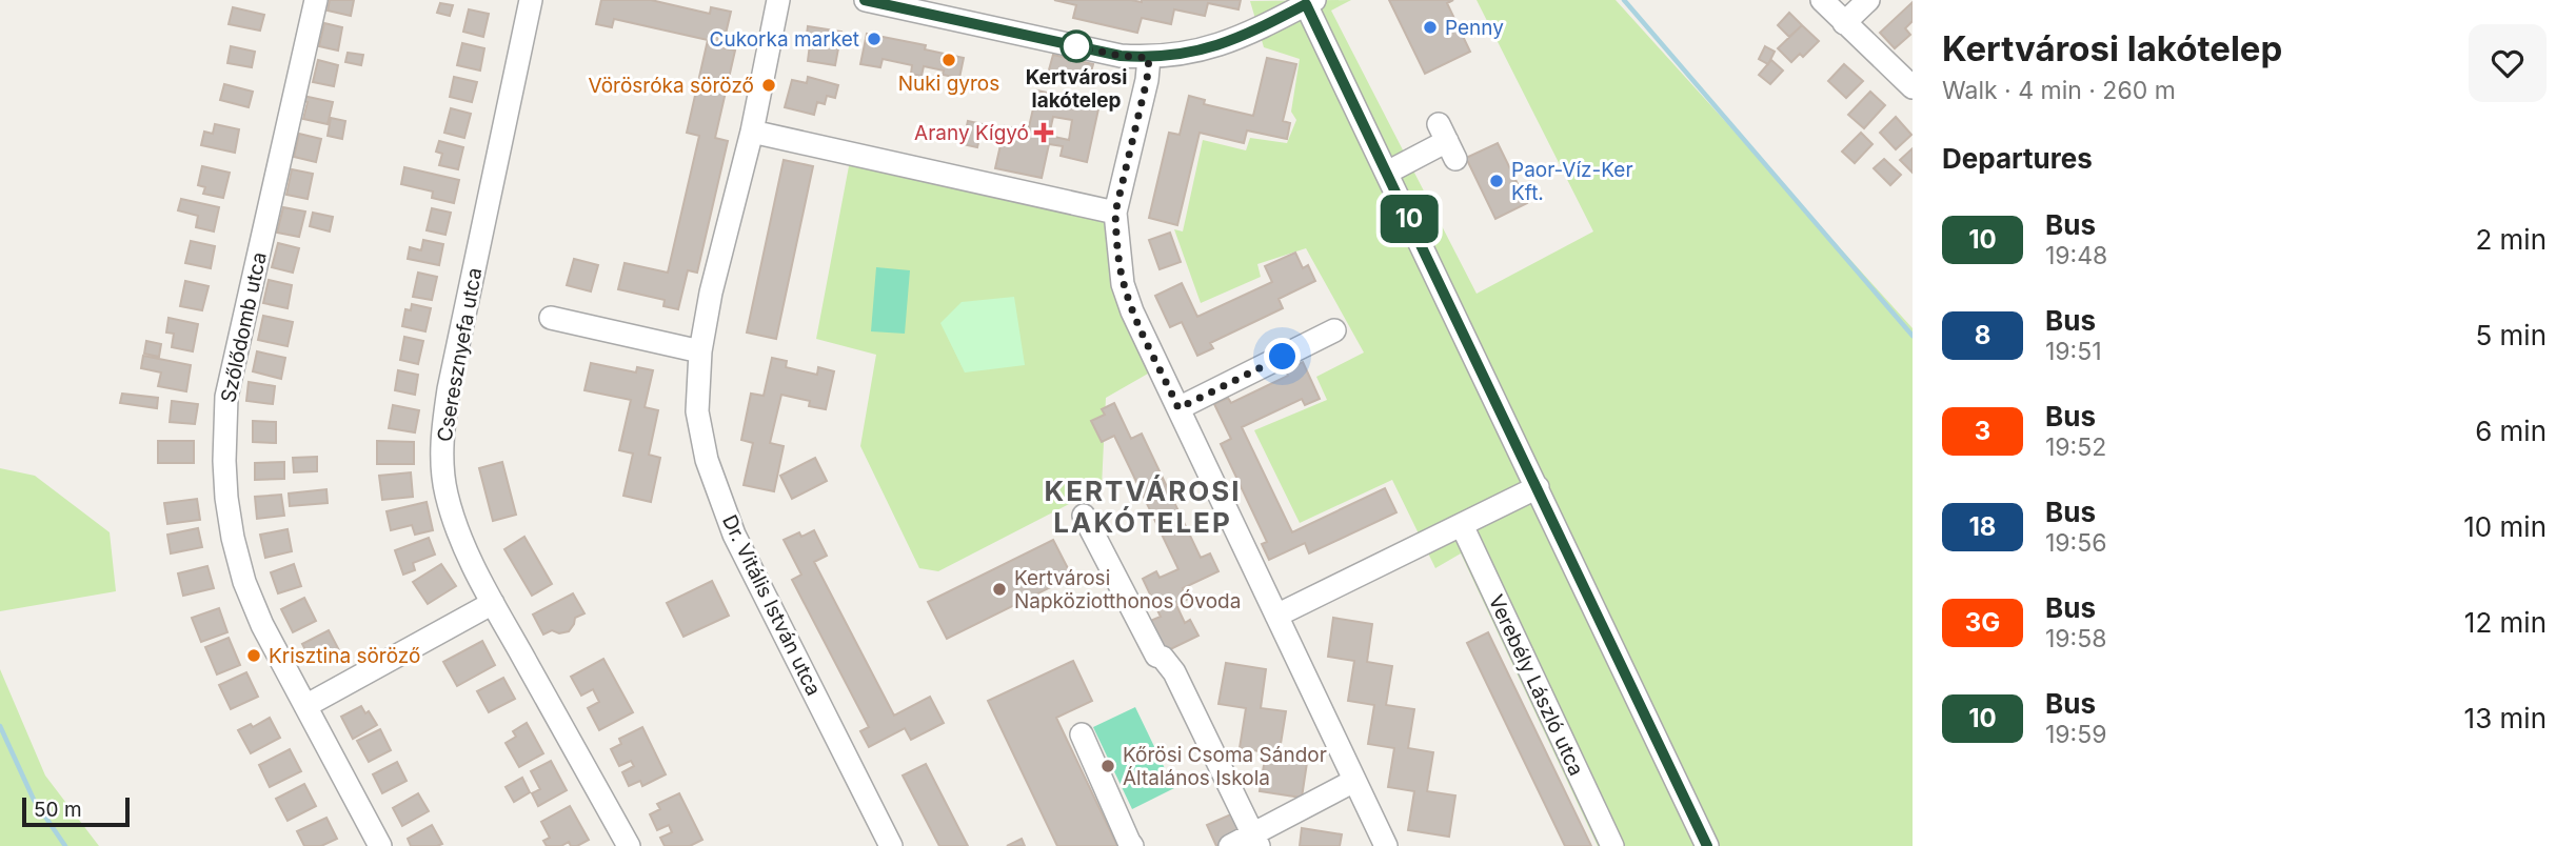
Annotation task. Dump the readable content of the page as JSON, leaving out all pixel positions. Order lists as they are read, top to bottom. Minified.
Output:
{"streets":{"street":["Szőlődomb utca","Cseresznyefa utca","Dr. Vitális István utca","Verebély László utca"]},"districts":["KERTVÁROSI LAKÓTELEP"],"places":{"other":["Penny","Cukorka market","Kertvárosi lakótelep","Nuki gyros","Vörösróka söröző","Paor-Víz-Ker Kft.","Kertvárosi Napköziotthonos Óvoda","Krisztina söröző","Kőrösi Csoma Sándor Általános Iskola"],"health":["Arany Kígyó"]},"lines":["bus line 10"],"scale_bar":"50 m","page":{"on_map":"10","heading":[["Kertvárosi lakótelep","Walk · 4 min · 260 m"],"Departures"],"list":[{"mark":"10","name":"Bus","note":"19:48","value":"2 min"},{"mark":"8","name":"Bus","note":"19:51","value":"5 min"},{"mark":"3","name":"Bus","note":"19:52","value":"6 min"},{"mark":"18","name":"Bus","note":"19:56","value":"10 min"},{"mark":"3G","name":"Bus","note":"19:58","value":"12 min"},{"mark":"10","name":"Bus","note":"19:59","value":"13 min"}],"scale":"50 m"}}
